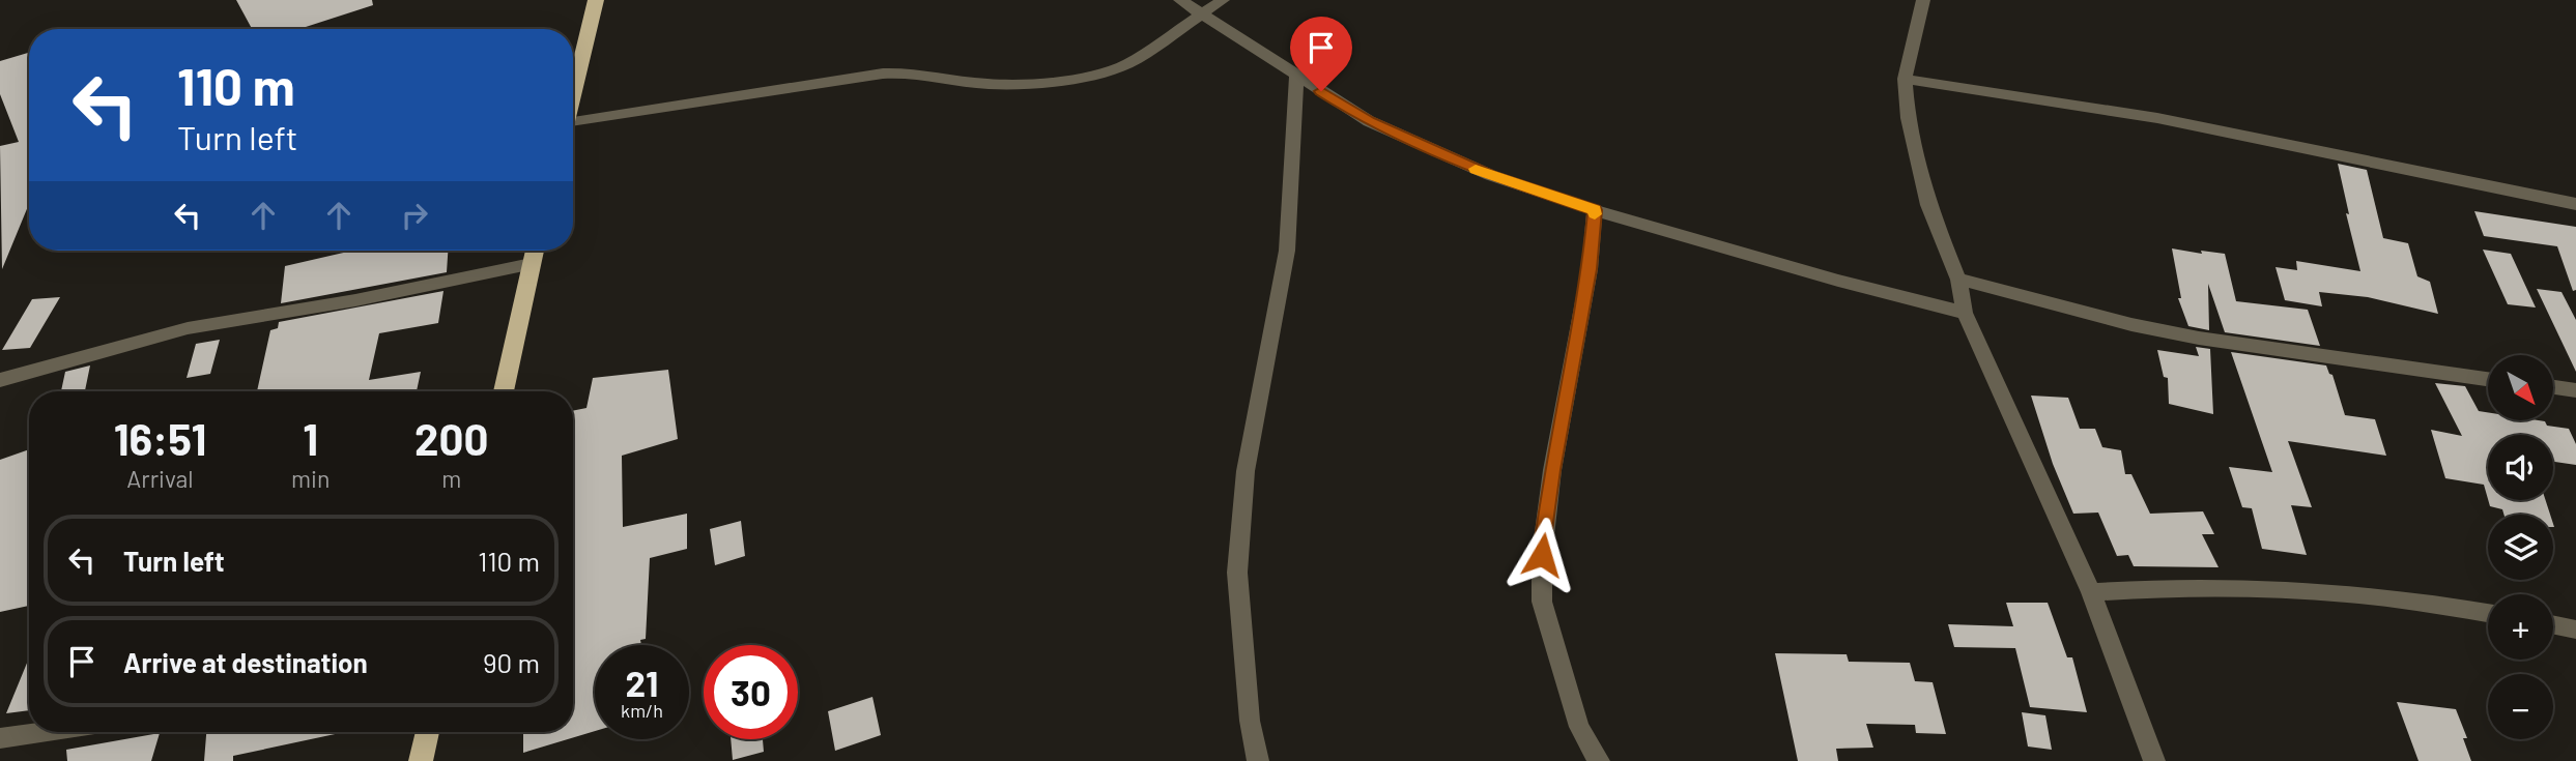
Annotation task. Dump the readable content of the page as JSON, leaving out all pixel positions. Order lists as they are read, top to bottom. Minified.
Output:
{"north":"bottom right","page":{"turn":["110 m","Turn left"],"map_buttons":["+","−"],"eta":["16:51","Arrival","1","min","200","m"],"list":[{"name":"Turn left","value":"110 m"},{"name":"Arrive at destination","value":"90 m"}],"speed":"21 km/h","limit":"30"}}
